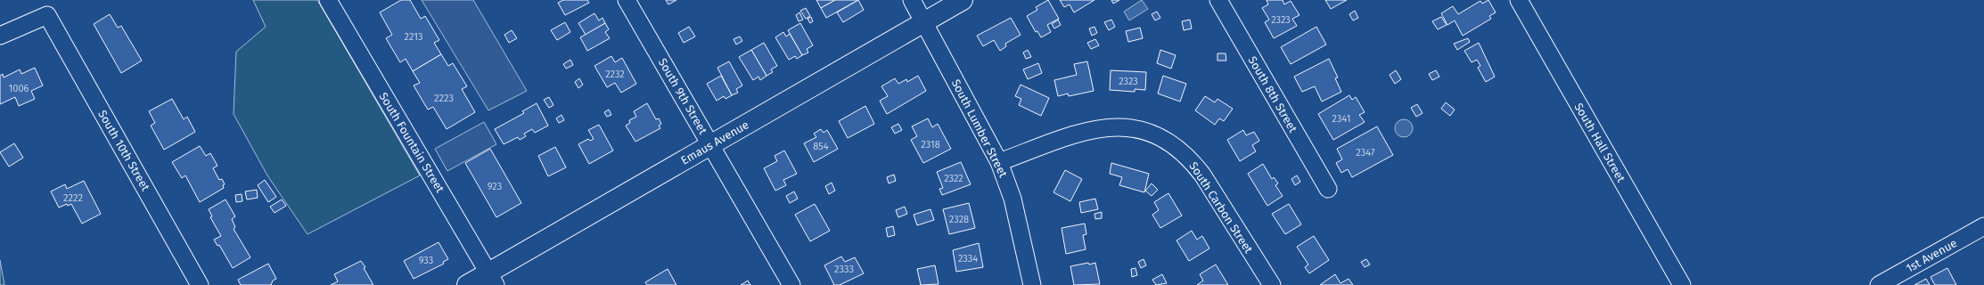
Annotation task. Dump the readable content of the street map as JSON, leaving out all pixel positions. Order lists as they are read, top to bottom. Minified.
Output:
{"streets":{"main road":["Emaus Avenue"],"street":["South 8th Street","South 9th Street","South Lumber Street","South Fountain Street","South Hall Street","South 10th Street","South Carbon Street","1st Avenue"]},"crossings":[["South 9th Street","Emaus Avenue"],["South Lumber Street","Emaus Avenue"],["South Lumber Street","South Carbon Street"],["South Fountain Street","Emaus Avenue"]],"house_numbers":["2323","2213","2232","2323","1006","2223","2341","2318","854","2347","2322","923","2222","2328","2334","933","2333"]}
